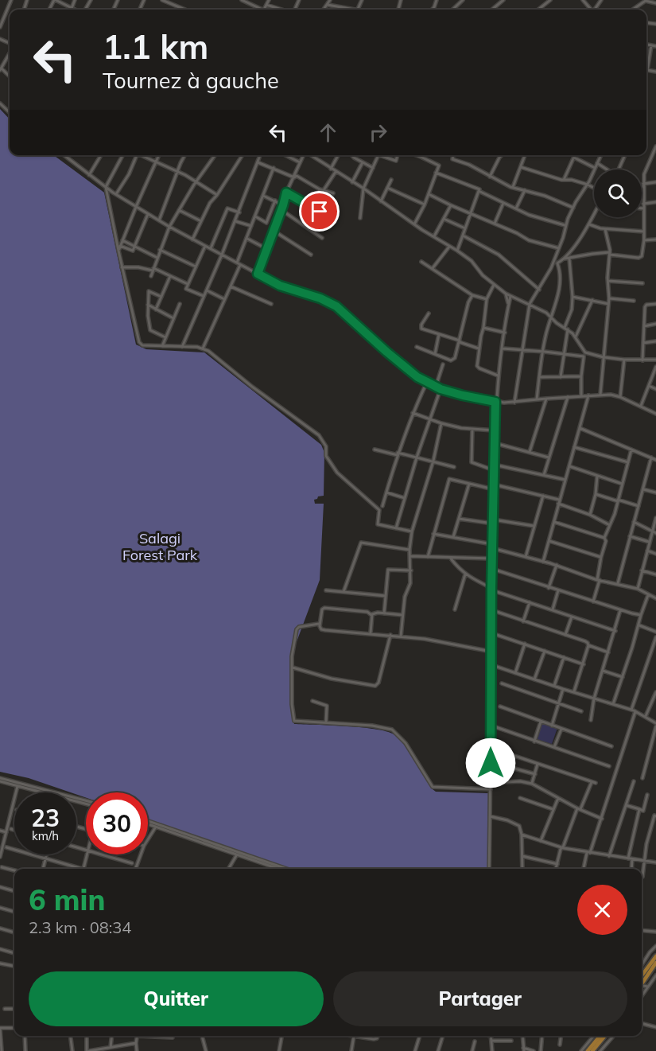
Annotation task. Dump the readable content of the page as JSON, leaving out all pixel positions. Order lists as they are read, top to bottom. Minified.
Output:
{"parks":["Salagi Forest Park"],"page":{"turn":["1.1 km","Tournez à gauche"],"speed":"23 km/h","limit":"30","heading":["6 min","2.3 km · 08:34"],"buttons":["Quitter","Partager"]}}
